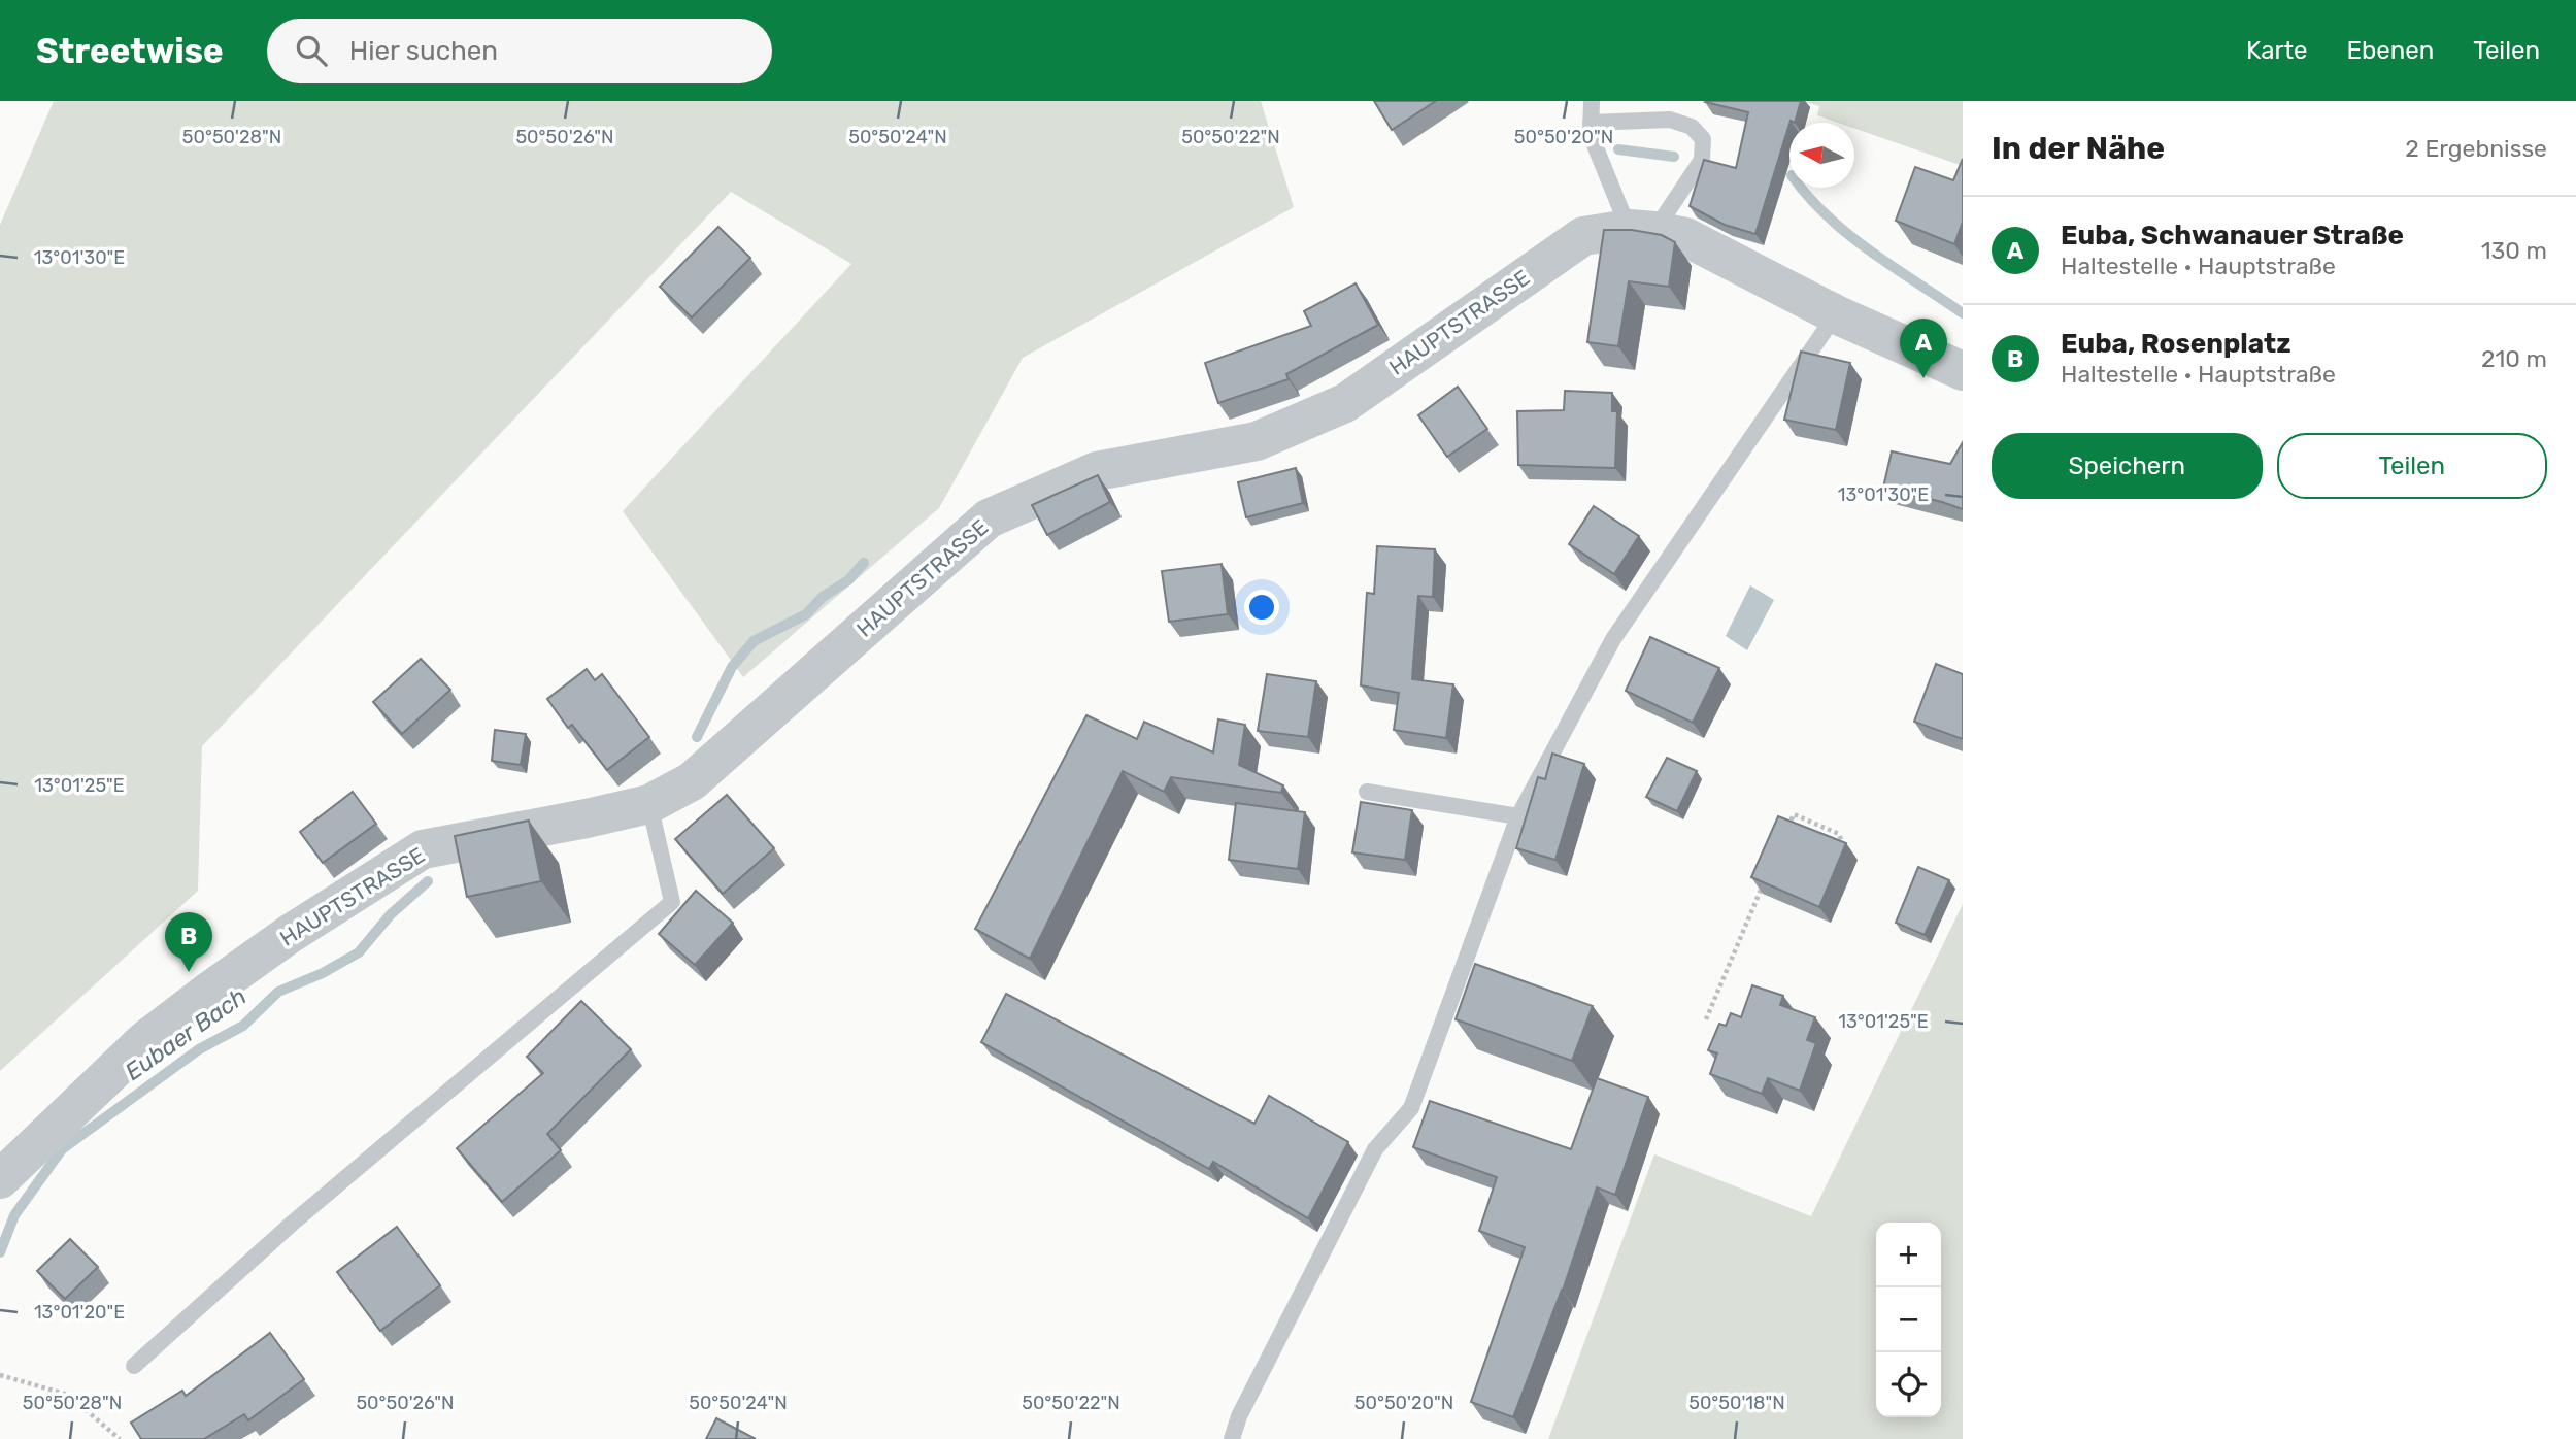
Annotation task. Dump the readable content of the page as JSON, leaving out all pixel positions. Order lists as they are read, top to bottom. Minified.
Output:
{"streets":{"street":["HAUPTSTRASSE"]},"water":["Eubaer Bach"],"north":"left","page":{"header":"Streetwise","search":"Hier suchen","nav":["Karte","Ebenen","Teilen"],"heading":["In der Nähe","2 Ergebnisse"],"list":[{"mark":"A","name":"Euba, Schwanauer Straße","note":"Haltestelle · Hauptstraße","value":"130 m"},{"mark":"B","name":"Euba, Rosenplatz","note":"Haltestelle · Hauptstraße","value":"210 m"}],"pins":["A","B"],"buttons":["Speichern","Teilen"],"map_buttons":["+","−"]},"coordinates":["50°50'28\"N","50°50'26\"N","50°50'24\"N","50°50'22\"N","50°50'20\"N","13°01'30\"E","13°01'25\"E","13°01'20\"E","50°50'18\"N"]}
